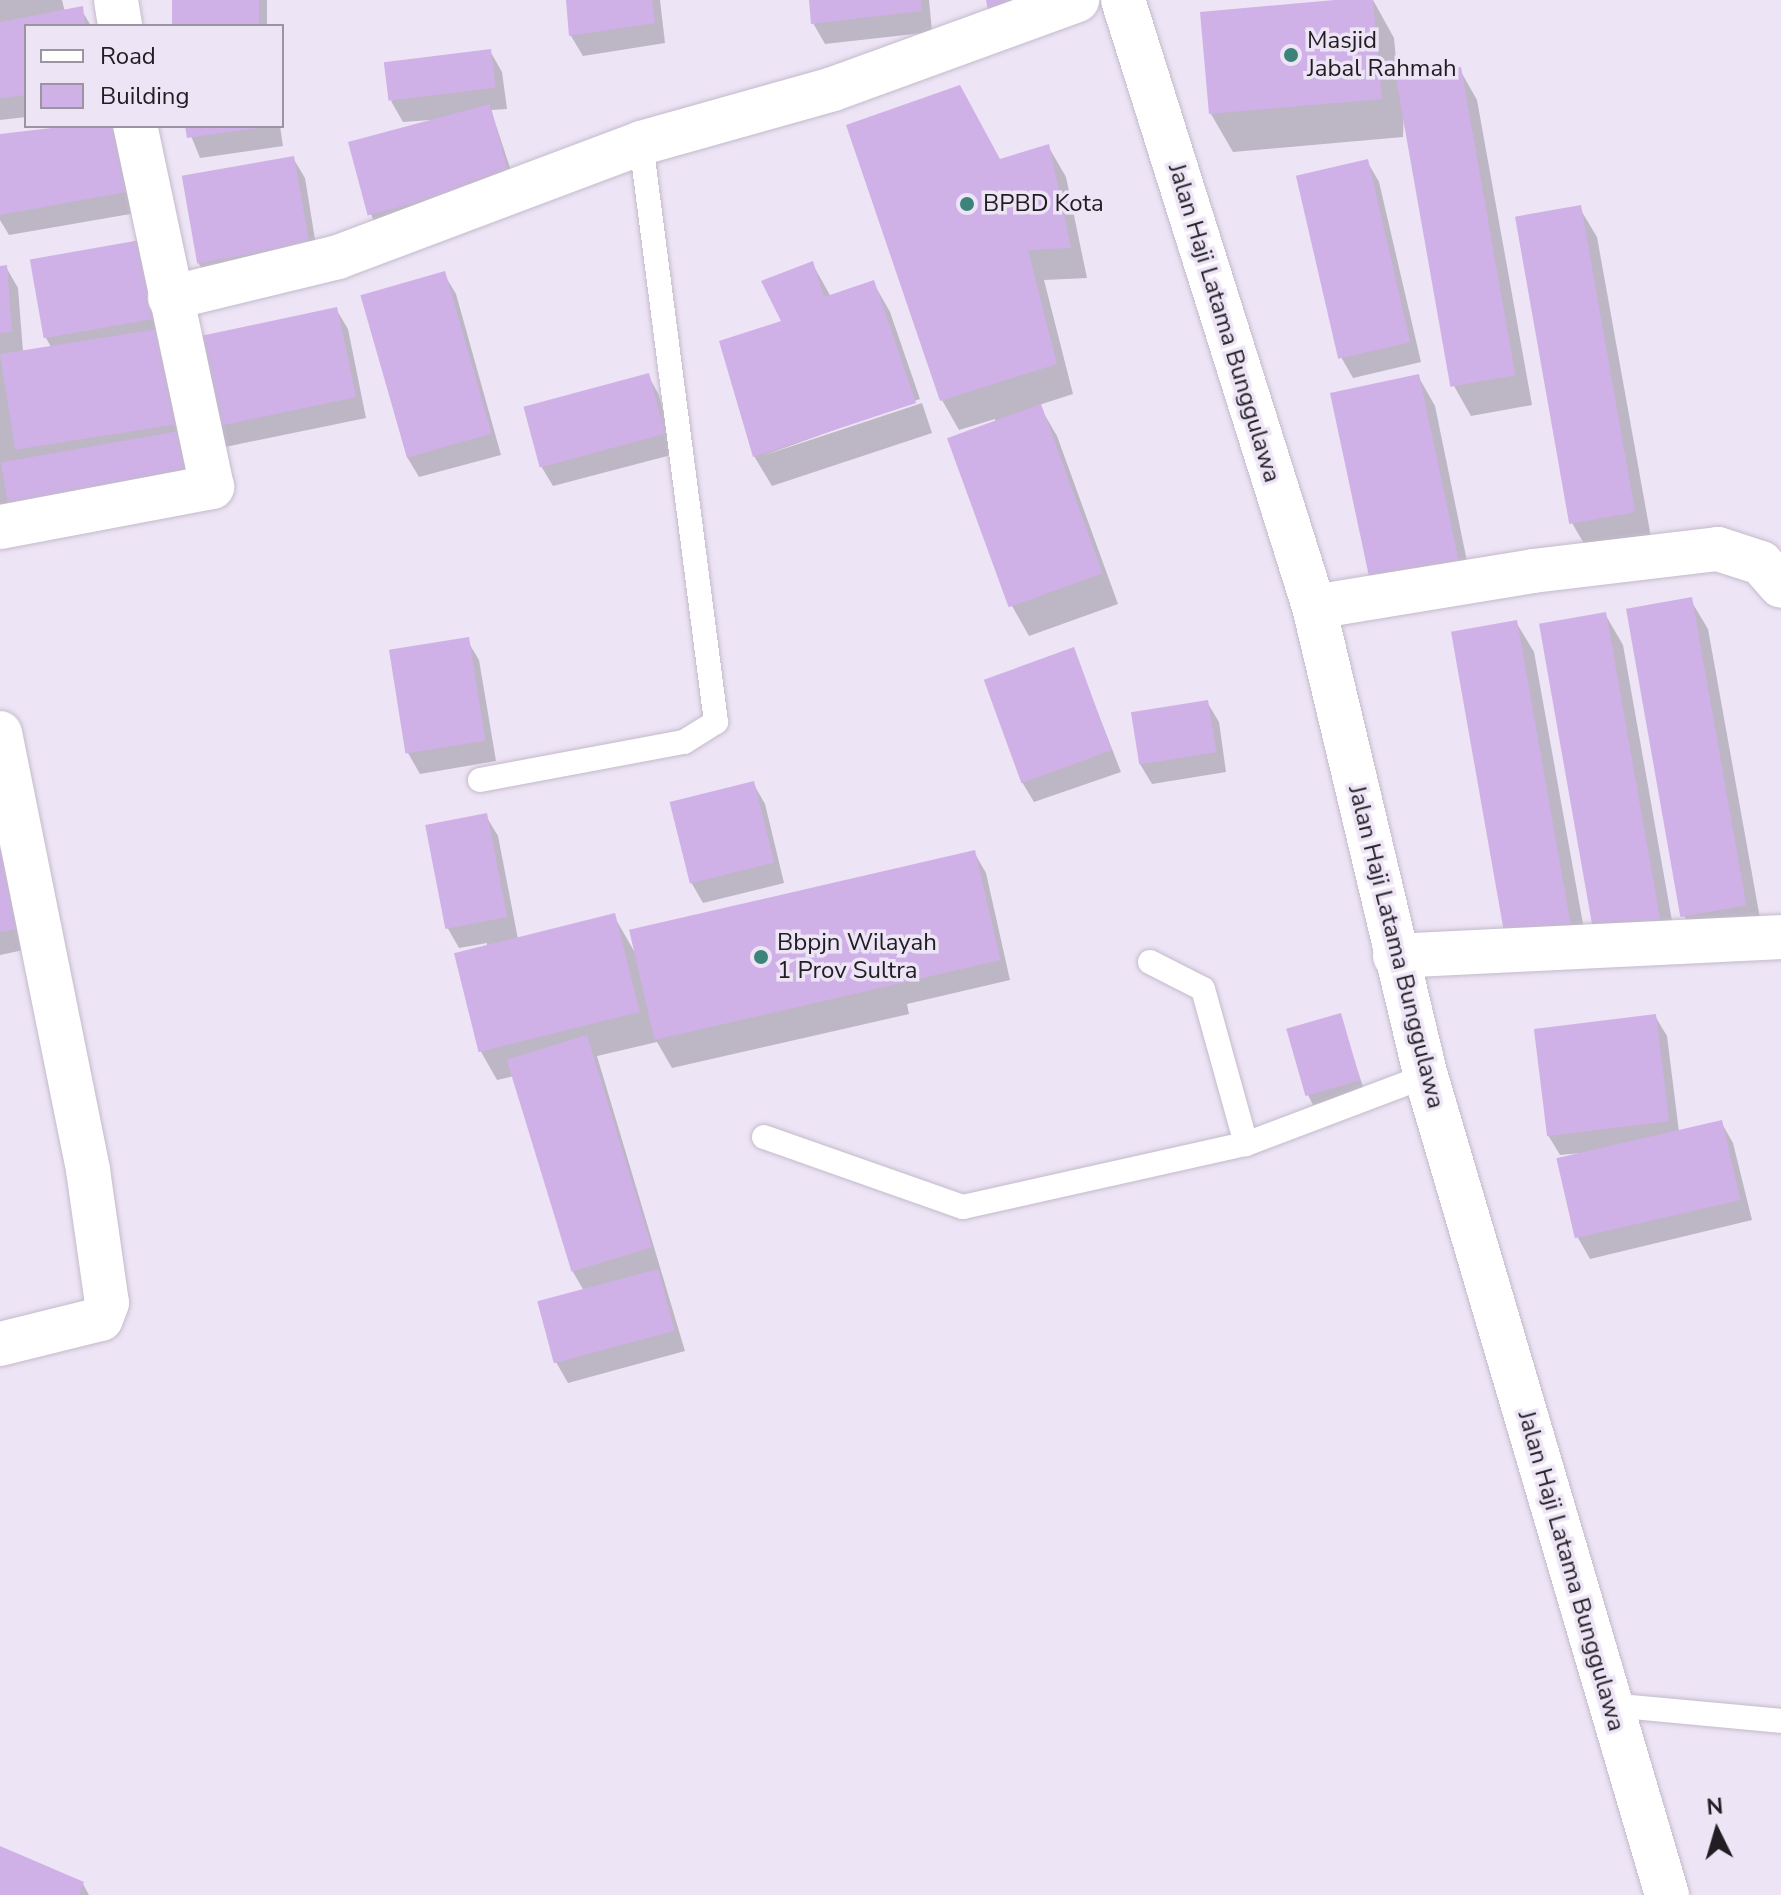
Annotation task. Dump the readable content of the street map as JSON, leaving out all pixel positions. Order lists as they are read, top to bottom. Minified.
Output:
{"streets":{"street":["Jalan Haji Latama Bunggulawa"]},"places":["Masjid Jabal Rahmah","BPBD Kota","Bbpjn Wilayah 1 Prov Sultra"],"legend":["Road","Building"],"north":"top"}
